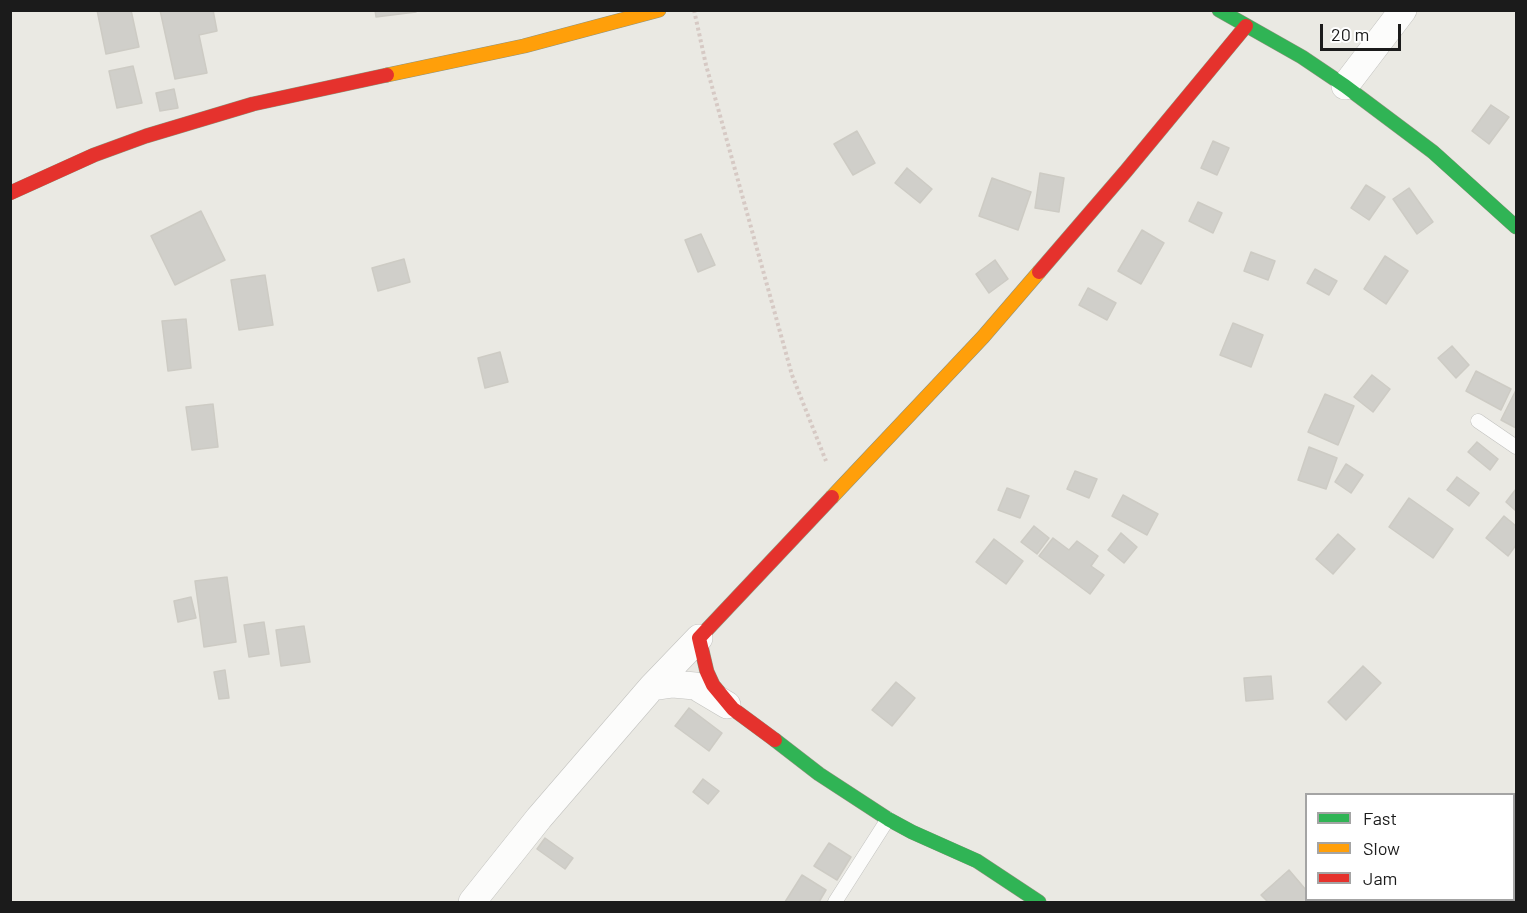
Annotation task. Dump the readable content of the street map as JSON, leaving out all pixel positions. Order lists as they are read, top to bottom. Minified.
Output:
{"legend":["Fast","Slow","Jam"],"scale_bar":"20 m"}
